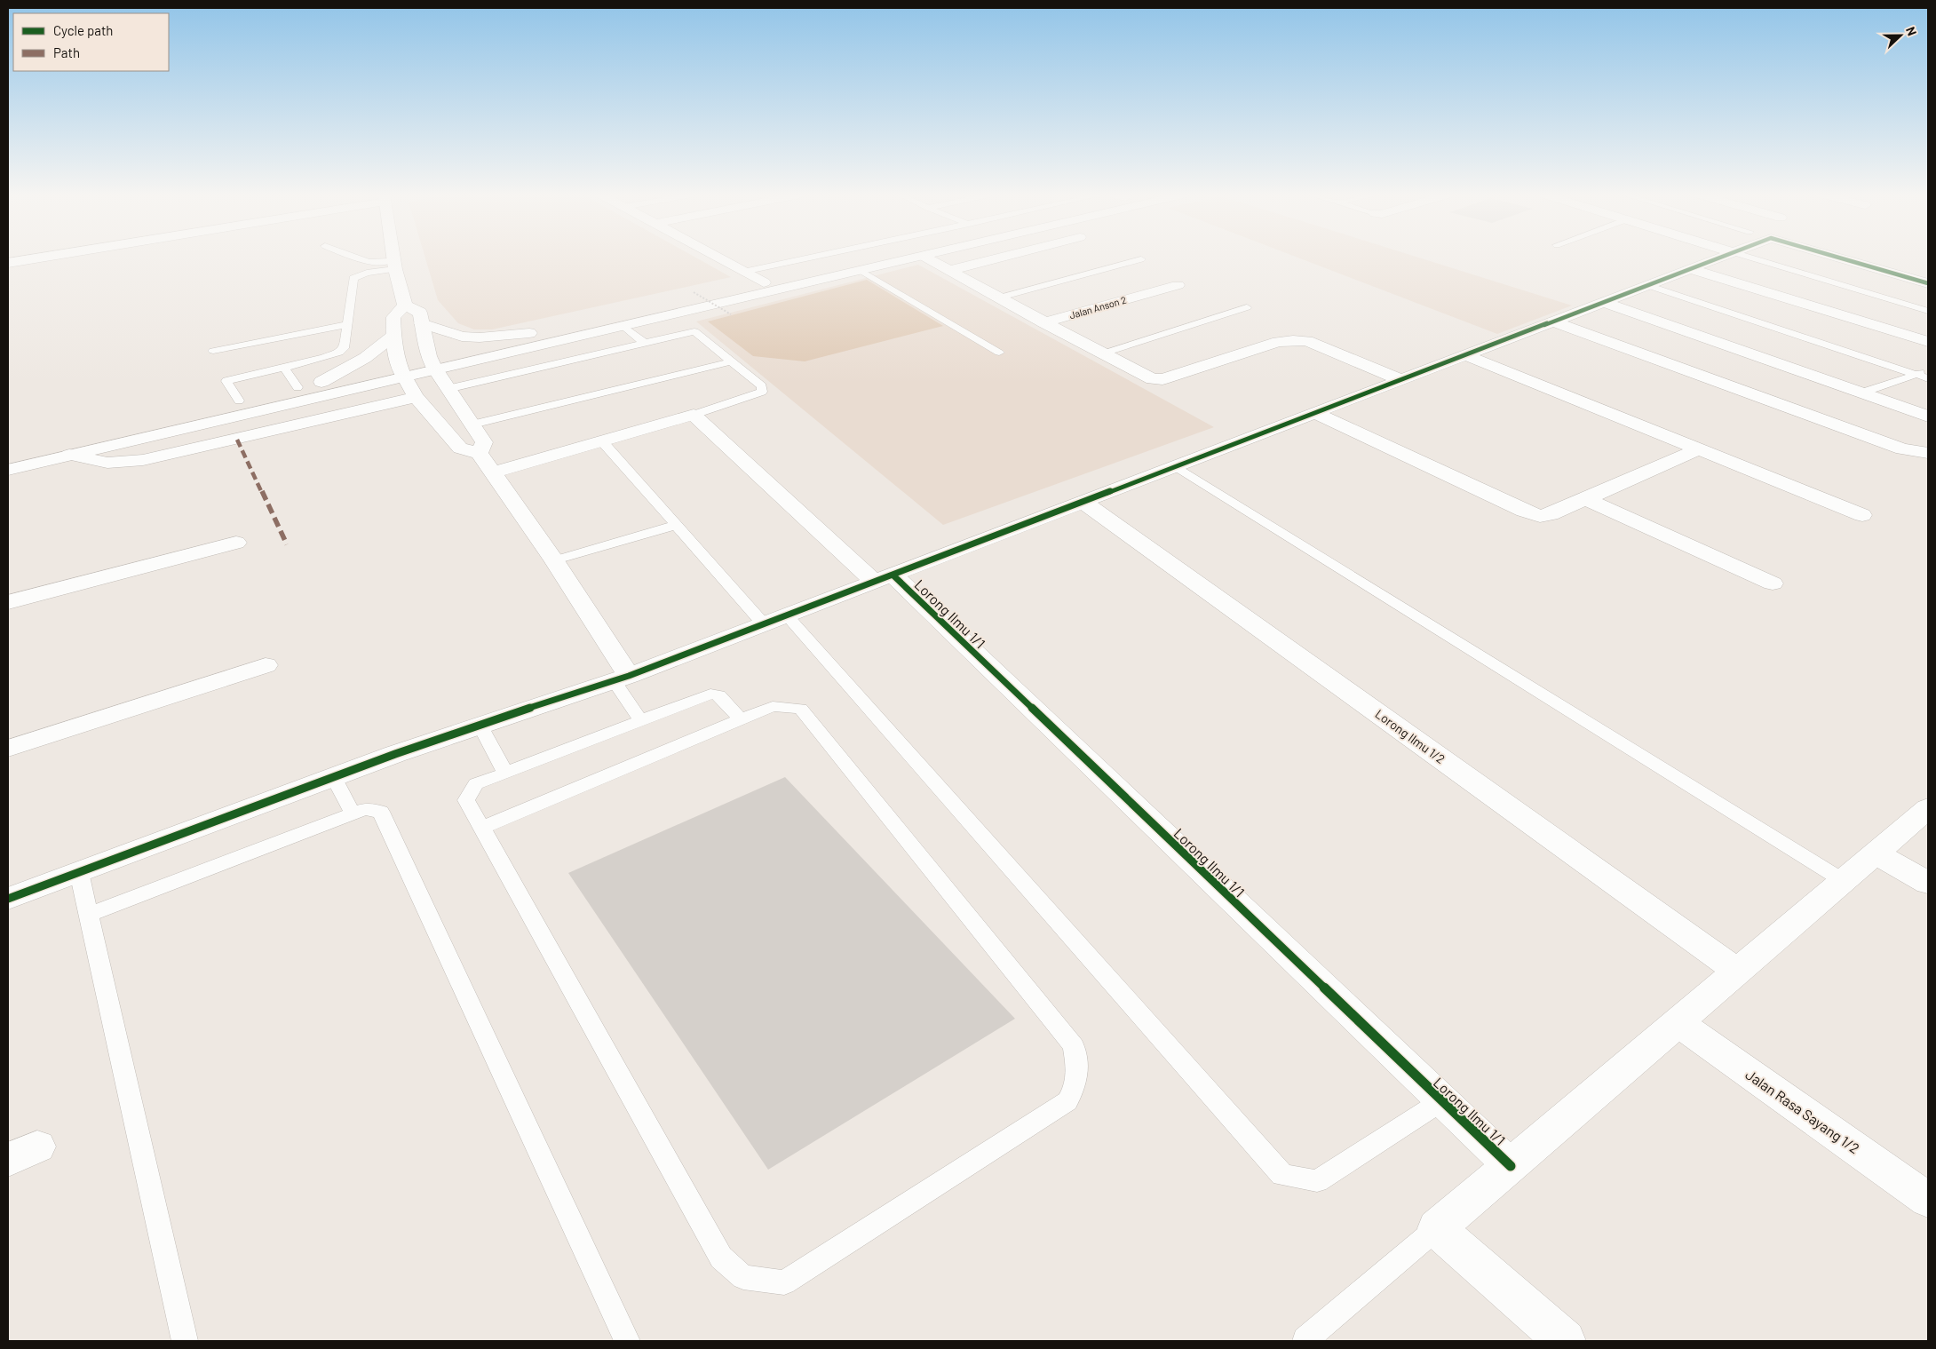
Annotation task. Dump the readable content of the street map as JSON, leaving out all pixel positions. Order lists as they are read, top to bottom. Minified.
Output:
{"streets":{"main road":["Jalan Anson 2","Lorong Ilmu 1/1","Lorong Ilmu 1/2","Jalan Rasa Sayang 1/2"]},"legend":["Cycle path","Path"],"north":"right"}
